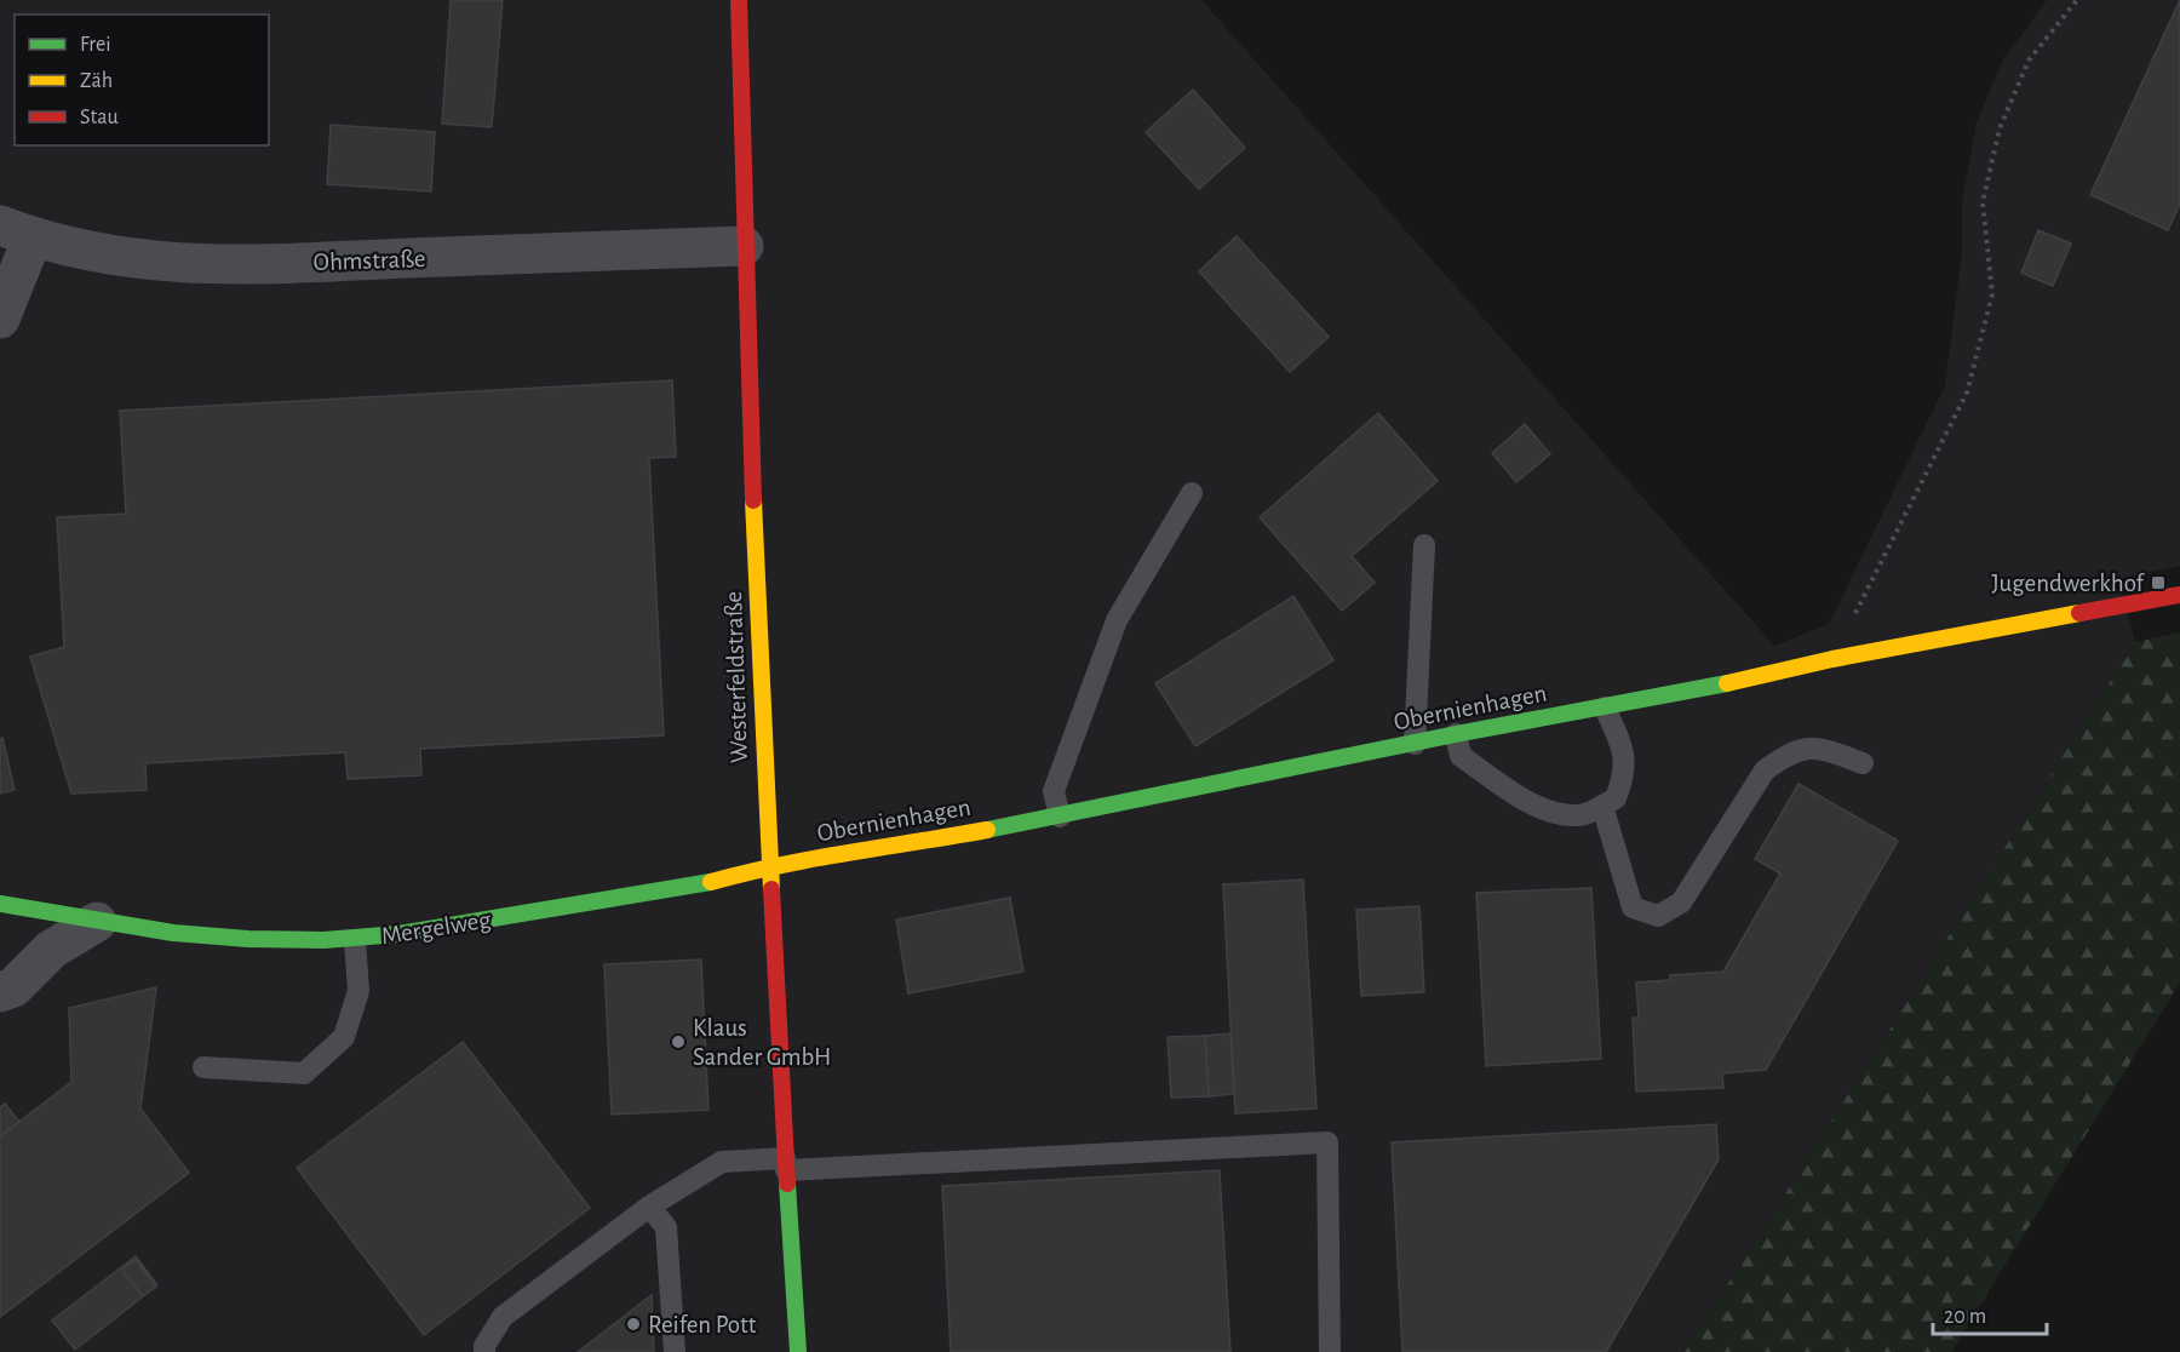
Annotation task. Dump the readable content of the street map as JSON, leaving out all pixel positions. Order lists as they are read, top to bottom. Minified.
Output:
{"streets":{"street":["Ohmstraße","Westerfeldstraße","Obernienhagen","Mergelweg"]},"crossings":[["Ohmstraße","Westerfeldstraße"],["Westerfeldstraße","Obernienhagen"],["Westerfeldstraße","Mergelweg"],["Obernienhagen","Mergelweg"]],"places":{"transit":["Jugendwerkhof"],"other":["Klaus Sander GmbH","Reifen Pott"]},"legend":["Frei","Zäh","Stau"],"scale_bar":"20 m"}
